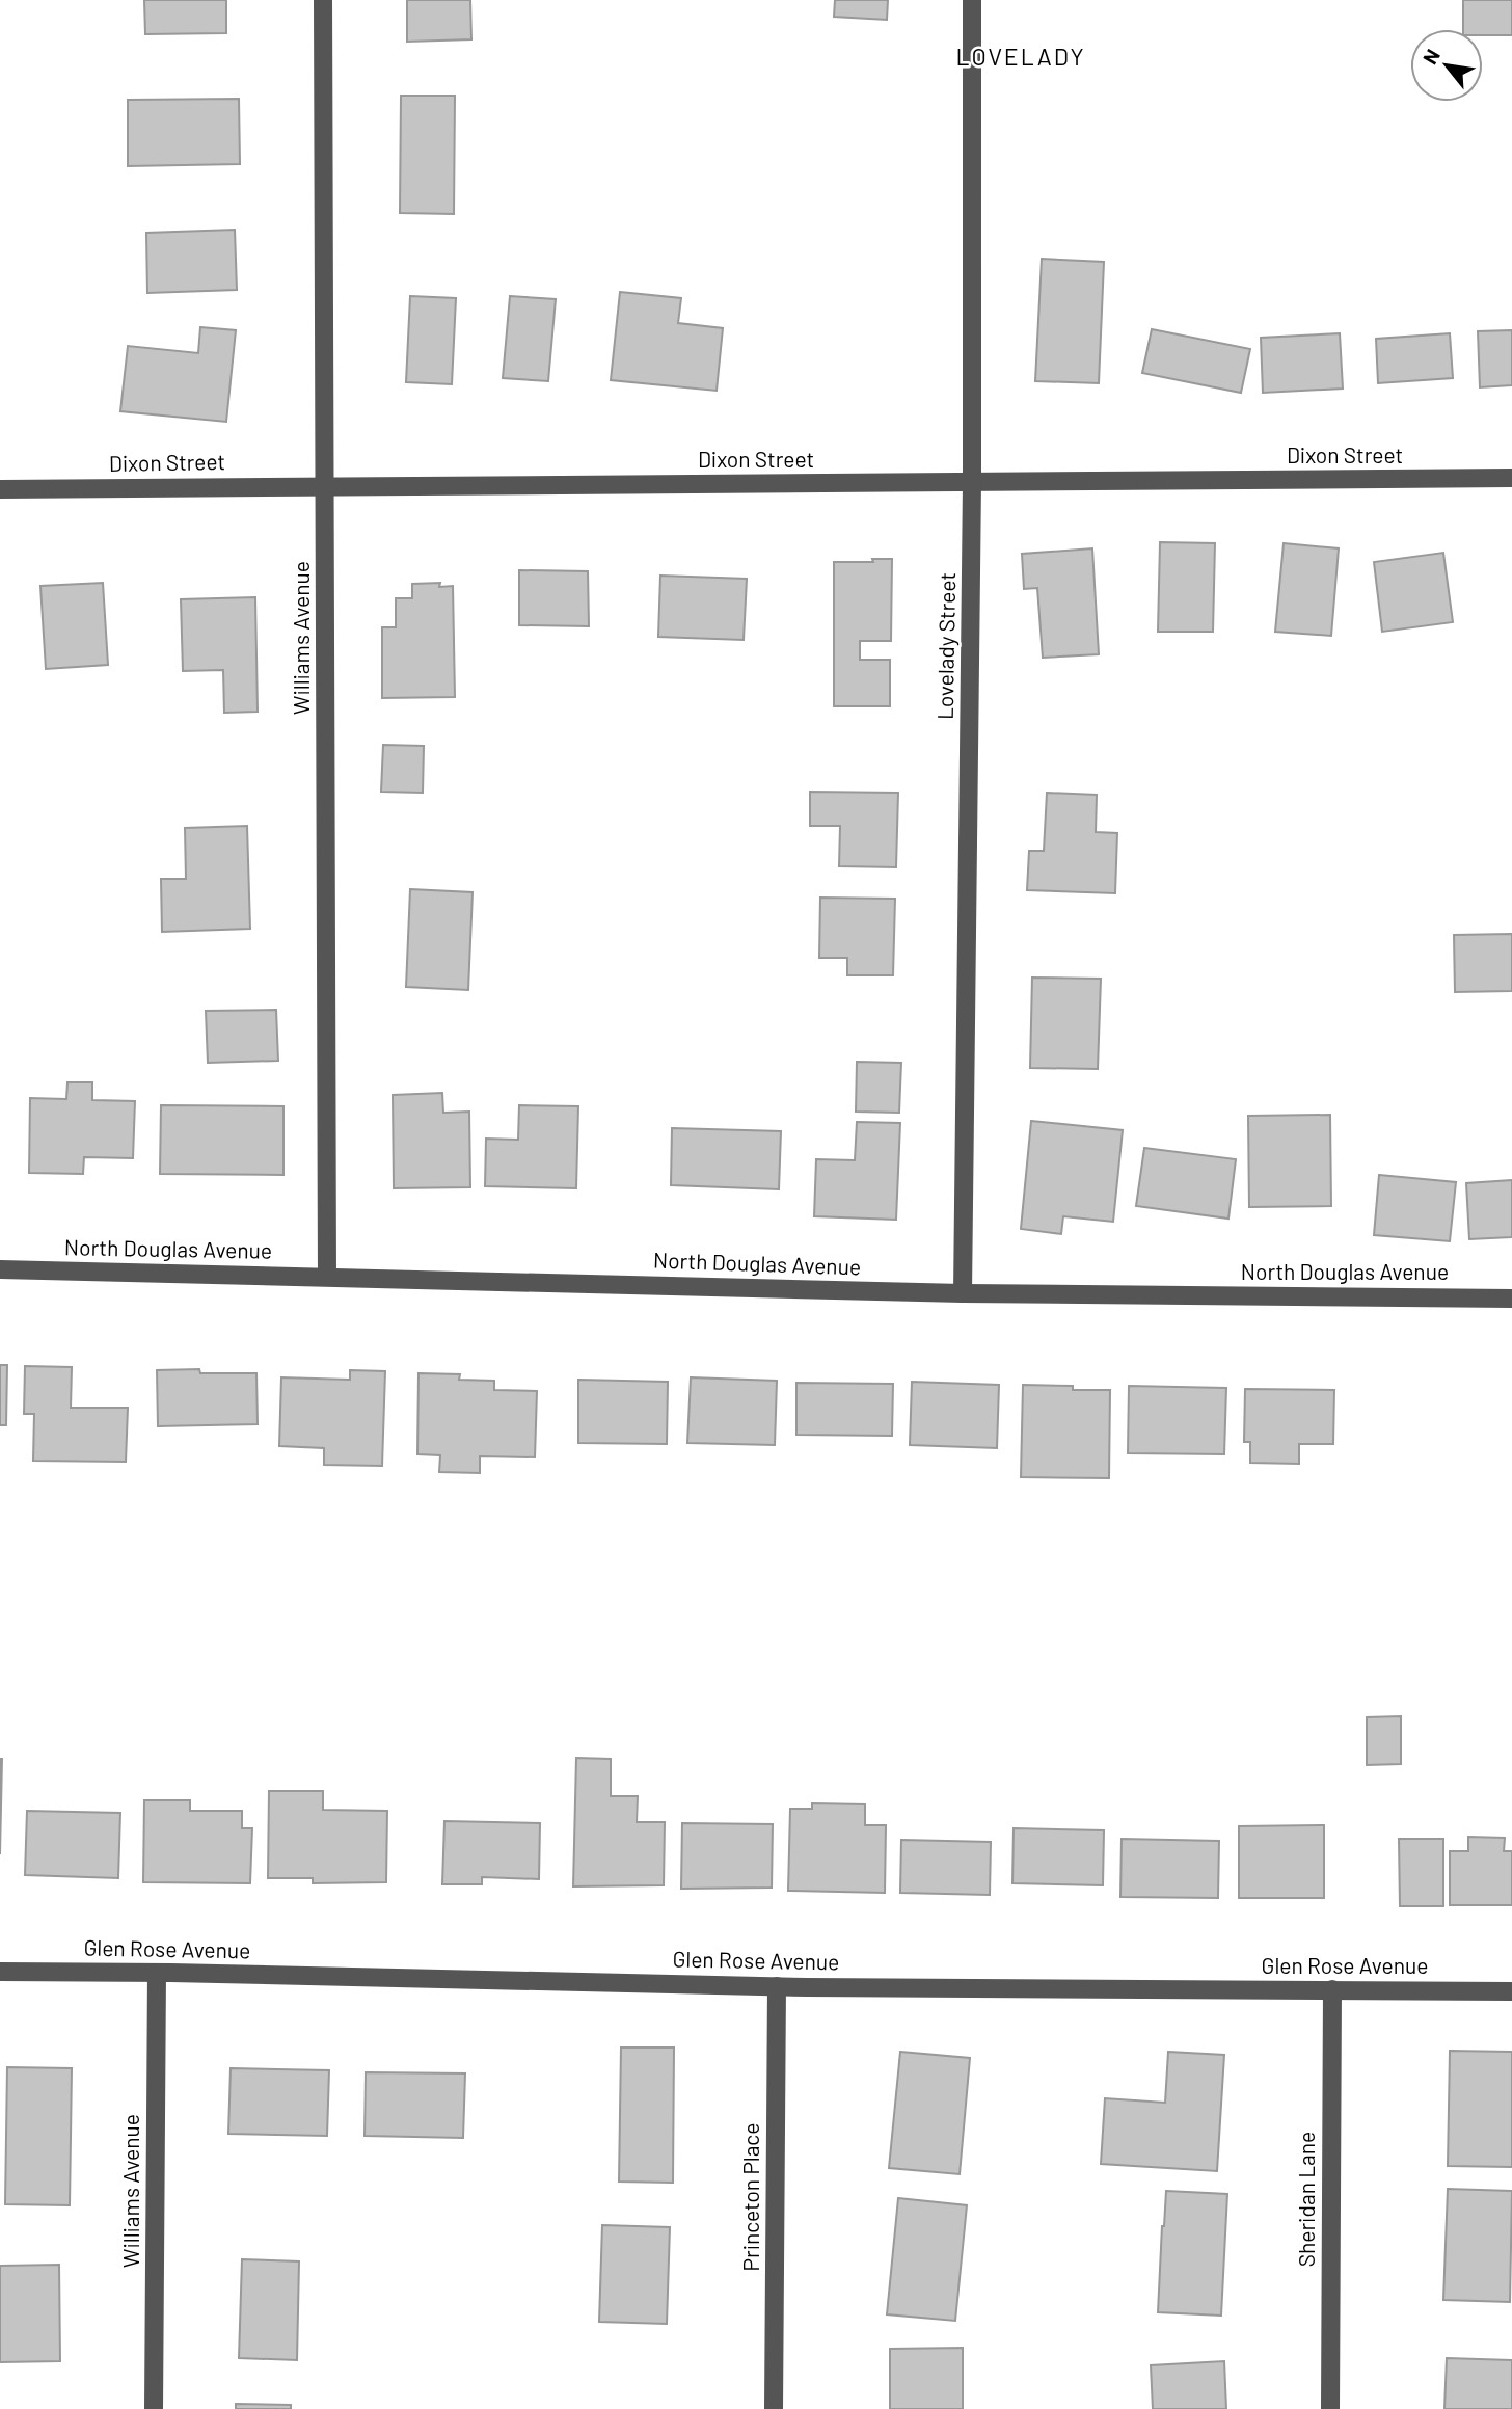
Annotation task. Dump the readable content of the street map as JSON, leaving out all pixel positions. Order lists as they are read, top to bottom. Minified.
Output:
{"streets":{"street":["Dixon Street","Williams Avenue","Lovelady Street","North Douglas Avenue","Glen Rose Avenue","Princeton Place","Sheridan Lane"]},"crossings":[["Dixon Street","Williams Avenue"],["Dixon Street","Lovelady Street"],["Williams Avenue","North Douglas Avenue"],["Williams Avenue","Glen Rose Avenue"],["Lovelady Street","North Douglas Avenue"],["Glen Rose Avenue","Princeton Place"],["Glen Rose Avenue","Sheridan Lane"]],"districts":["LOVELADY"],"north":"top left"}
